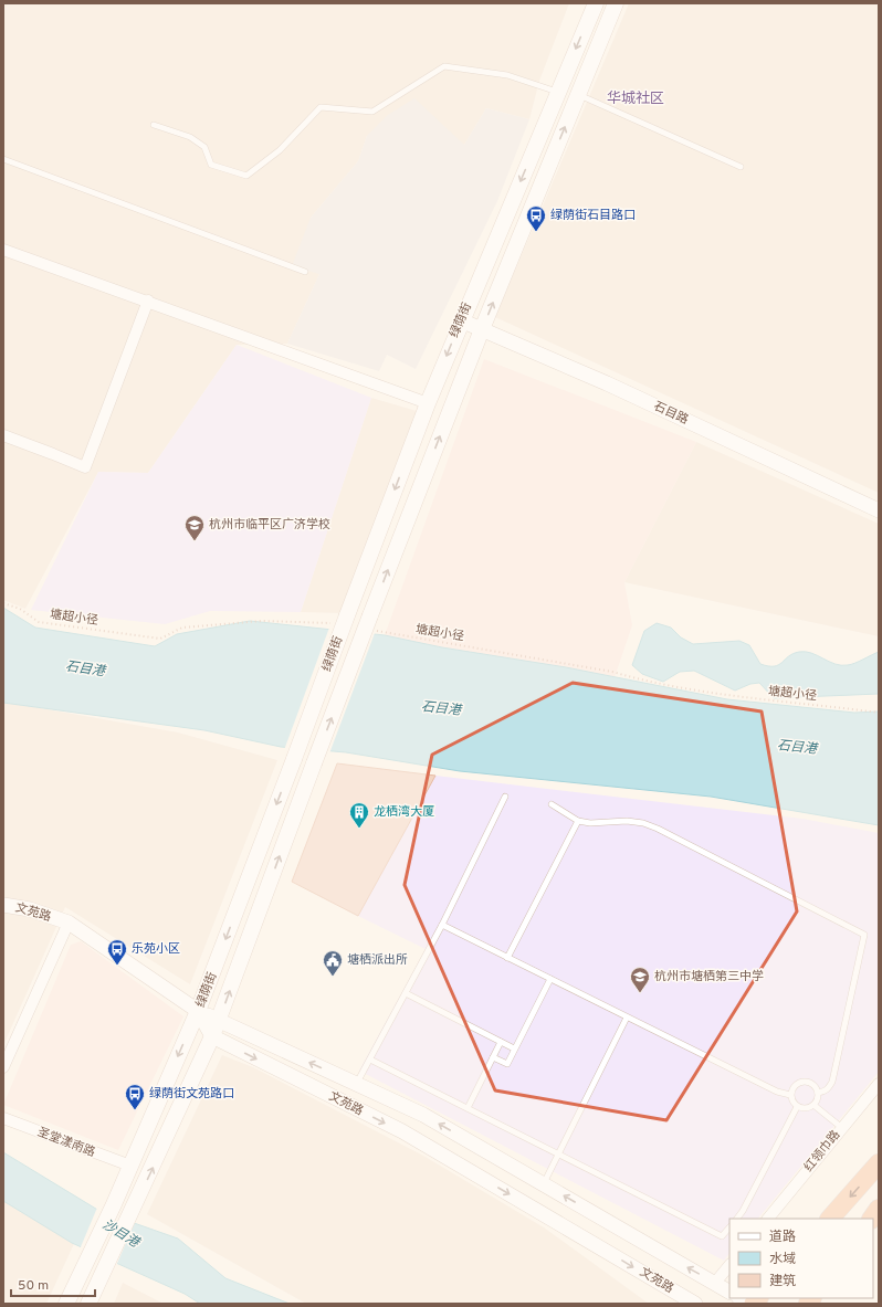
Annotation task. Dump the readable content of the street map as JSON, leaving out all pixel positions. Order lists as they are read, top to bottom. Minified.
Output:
{"streets":{"main road":["绿荫街"],"street":["石目路","文苑路","圣堂漾南路","红领巾路"],"path":["塘超小径"]},"crossings":[["绿荫街","石目路"],["绿荫街","文苑路"],["绿荫街","圣堂漾南路"]],"districts":["华城社区"],"water":["石目港","沙目港"],"places":{"bus stop":["绿荫街石目路口","乐苑小区","绿荫街文苑路口"],"school or university":["杭州市临平区广济学校","杭州市塘栖第三中学"],"building":["龙栖湾大厦"],"public building":["塘栖派出所"]},"legend":["道路","水域","建筑"],"scale_bar":"50 m"}
